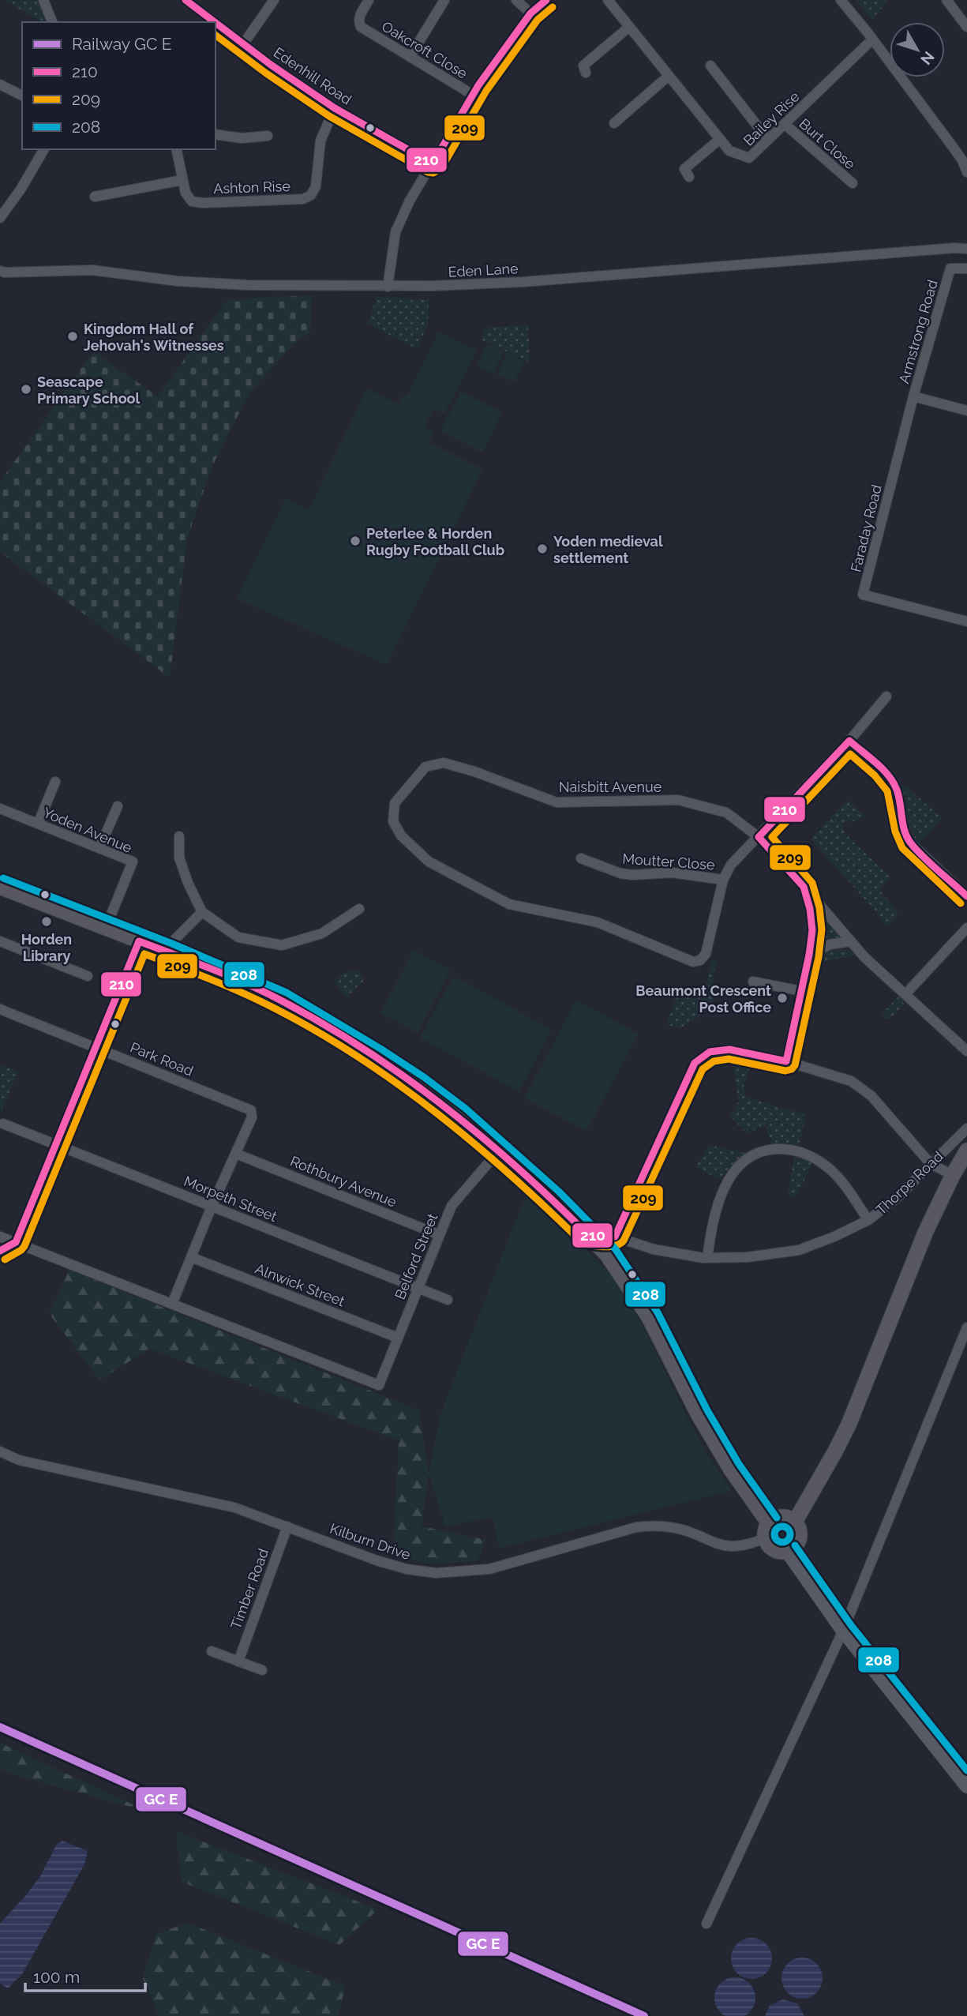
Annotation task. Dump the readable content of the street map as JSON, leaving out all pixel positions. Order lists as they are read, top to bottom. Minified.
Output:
{"streets":{"main road":["Thorpe Road"],"street":["Oakcroft Close","Edenhill Road","Bailey Rise","Burt Close","Ashton Rise","Eden Lane","Armstrong Road","Faraday Road","Naisbitt Avenue","Yoden Avenue","Moutter Close","Park Road","Rothbury Avenue","Morpeth Street","Belford Street","Alnwick Street","Kilburn Drive","Timber Road"]},"crossings":[["Edenhill Road","Ashton Rise"],["Bailey Rise","Burt Close"],["Armstrong Road","Faraday Road"],["Naisbitt Avenue","Moutter Close"],["Park Road","Rothbury Avenue"],["Rothbury Avenue","Belford Street"],["Thorpe Road","Kilburn Drive"],["Morpeth Street","Belford Street"],["Belford Street","Alnwick Street"],["Kilburn Drive","Timber Road"]],"places":["Kingdom Hall of Jehovah's Witnesses","Seascape Primary School","Peterlee & Horden Rugby Football Club","Yoden medieval settlement","Horden Library","Beaumont Crescent Post Office"],"lines":["transit line 210","transit line 209","transit line 208"],"legend":["Railway GC E","210","209","208"],"scale_bar":"100 m","north":"bottom right"}
